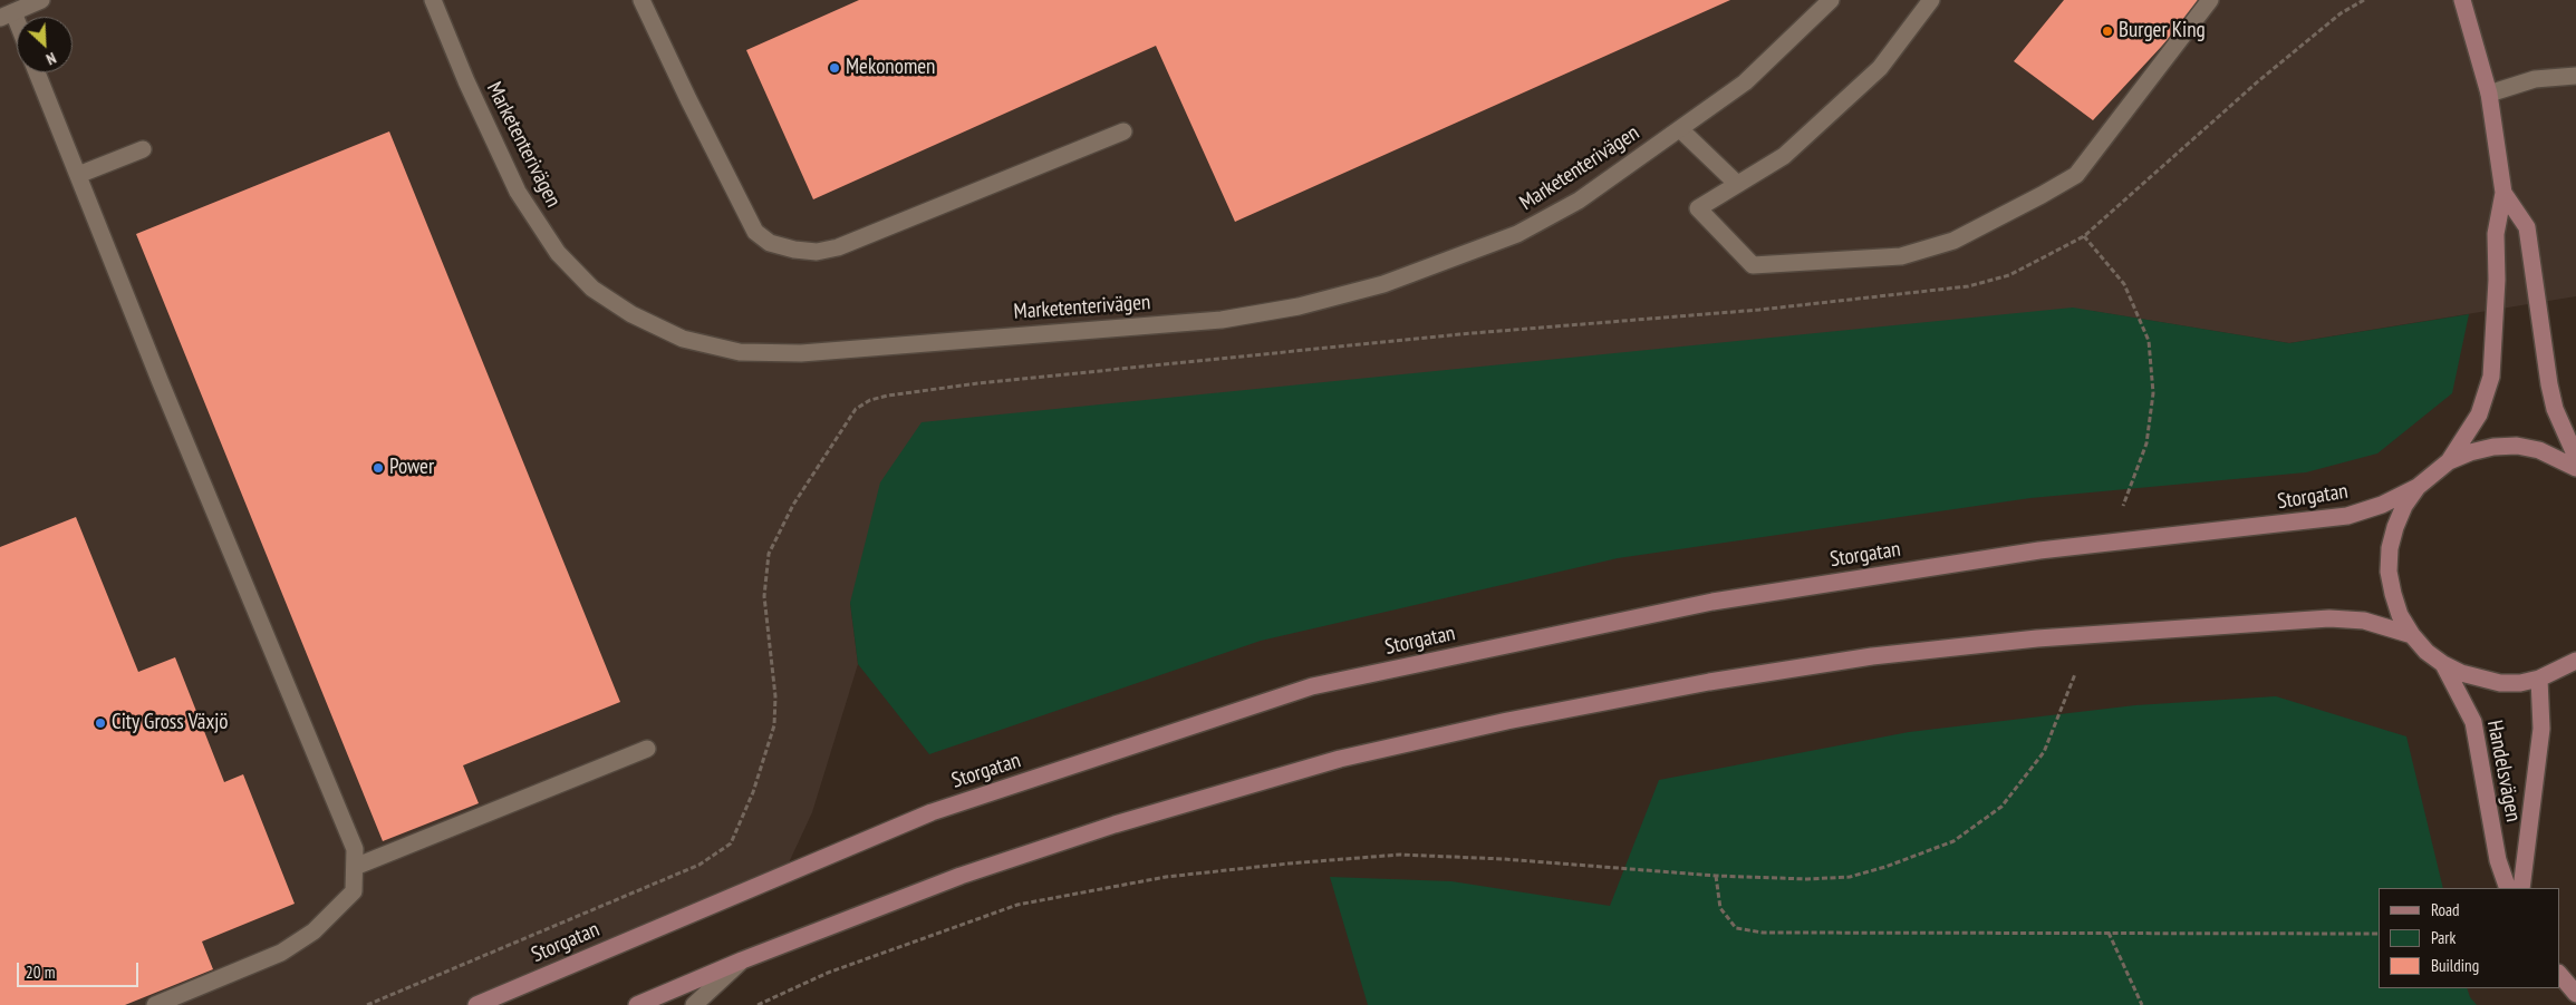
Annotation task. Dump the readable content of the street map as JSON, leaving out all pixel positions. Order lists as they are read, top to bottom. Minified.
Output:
{"streets":{"main road":["Storgatan","Handelsvägen"],"street":["Marketenterivägen"]},"places":["Burger King","Mekonomen","Power","City Gross Växjö"],"legend":["Road","Park","Building"],"scale_bar":"20 m","north":"bottom right"}
